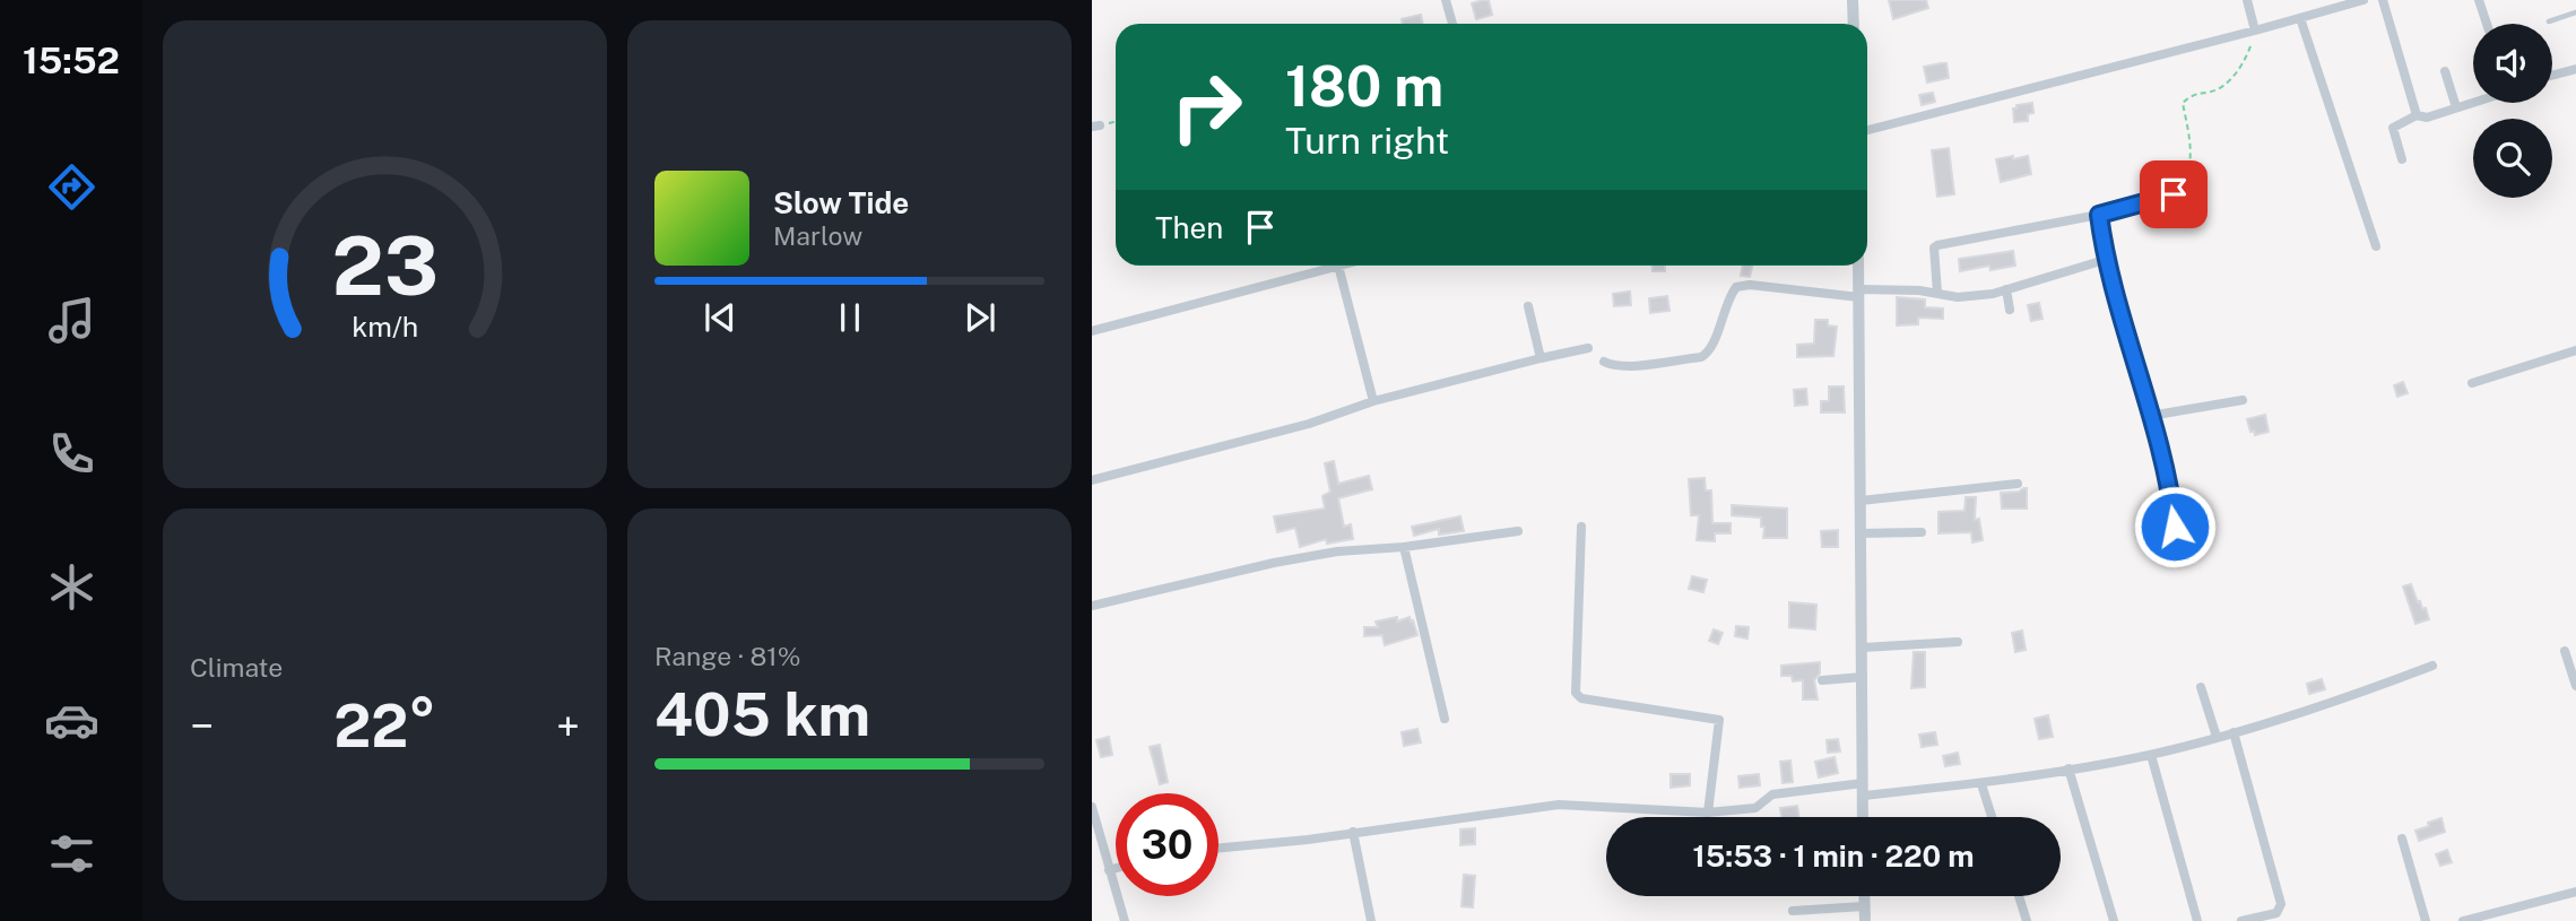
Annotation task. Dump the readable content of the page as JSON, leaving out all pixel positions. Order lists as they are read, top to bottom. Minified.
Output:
{"page":{"tabs":"15:52","turn":["180 m","Turn right"],"song":["Slow Tide","Marlow"],"then":"Then","tile":["Climate",["Range · 81%","405 km"]],"heat":["−","22°","+"],"limit":"30","trip":"15:53 · 1 min · 220 m","gauge":["23","km/h"]}}
